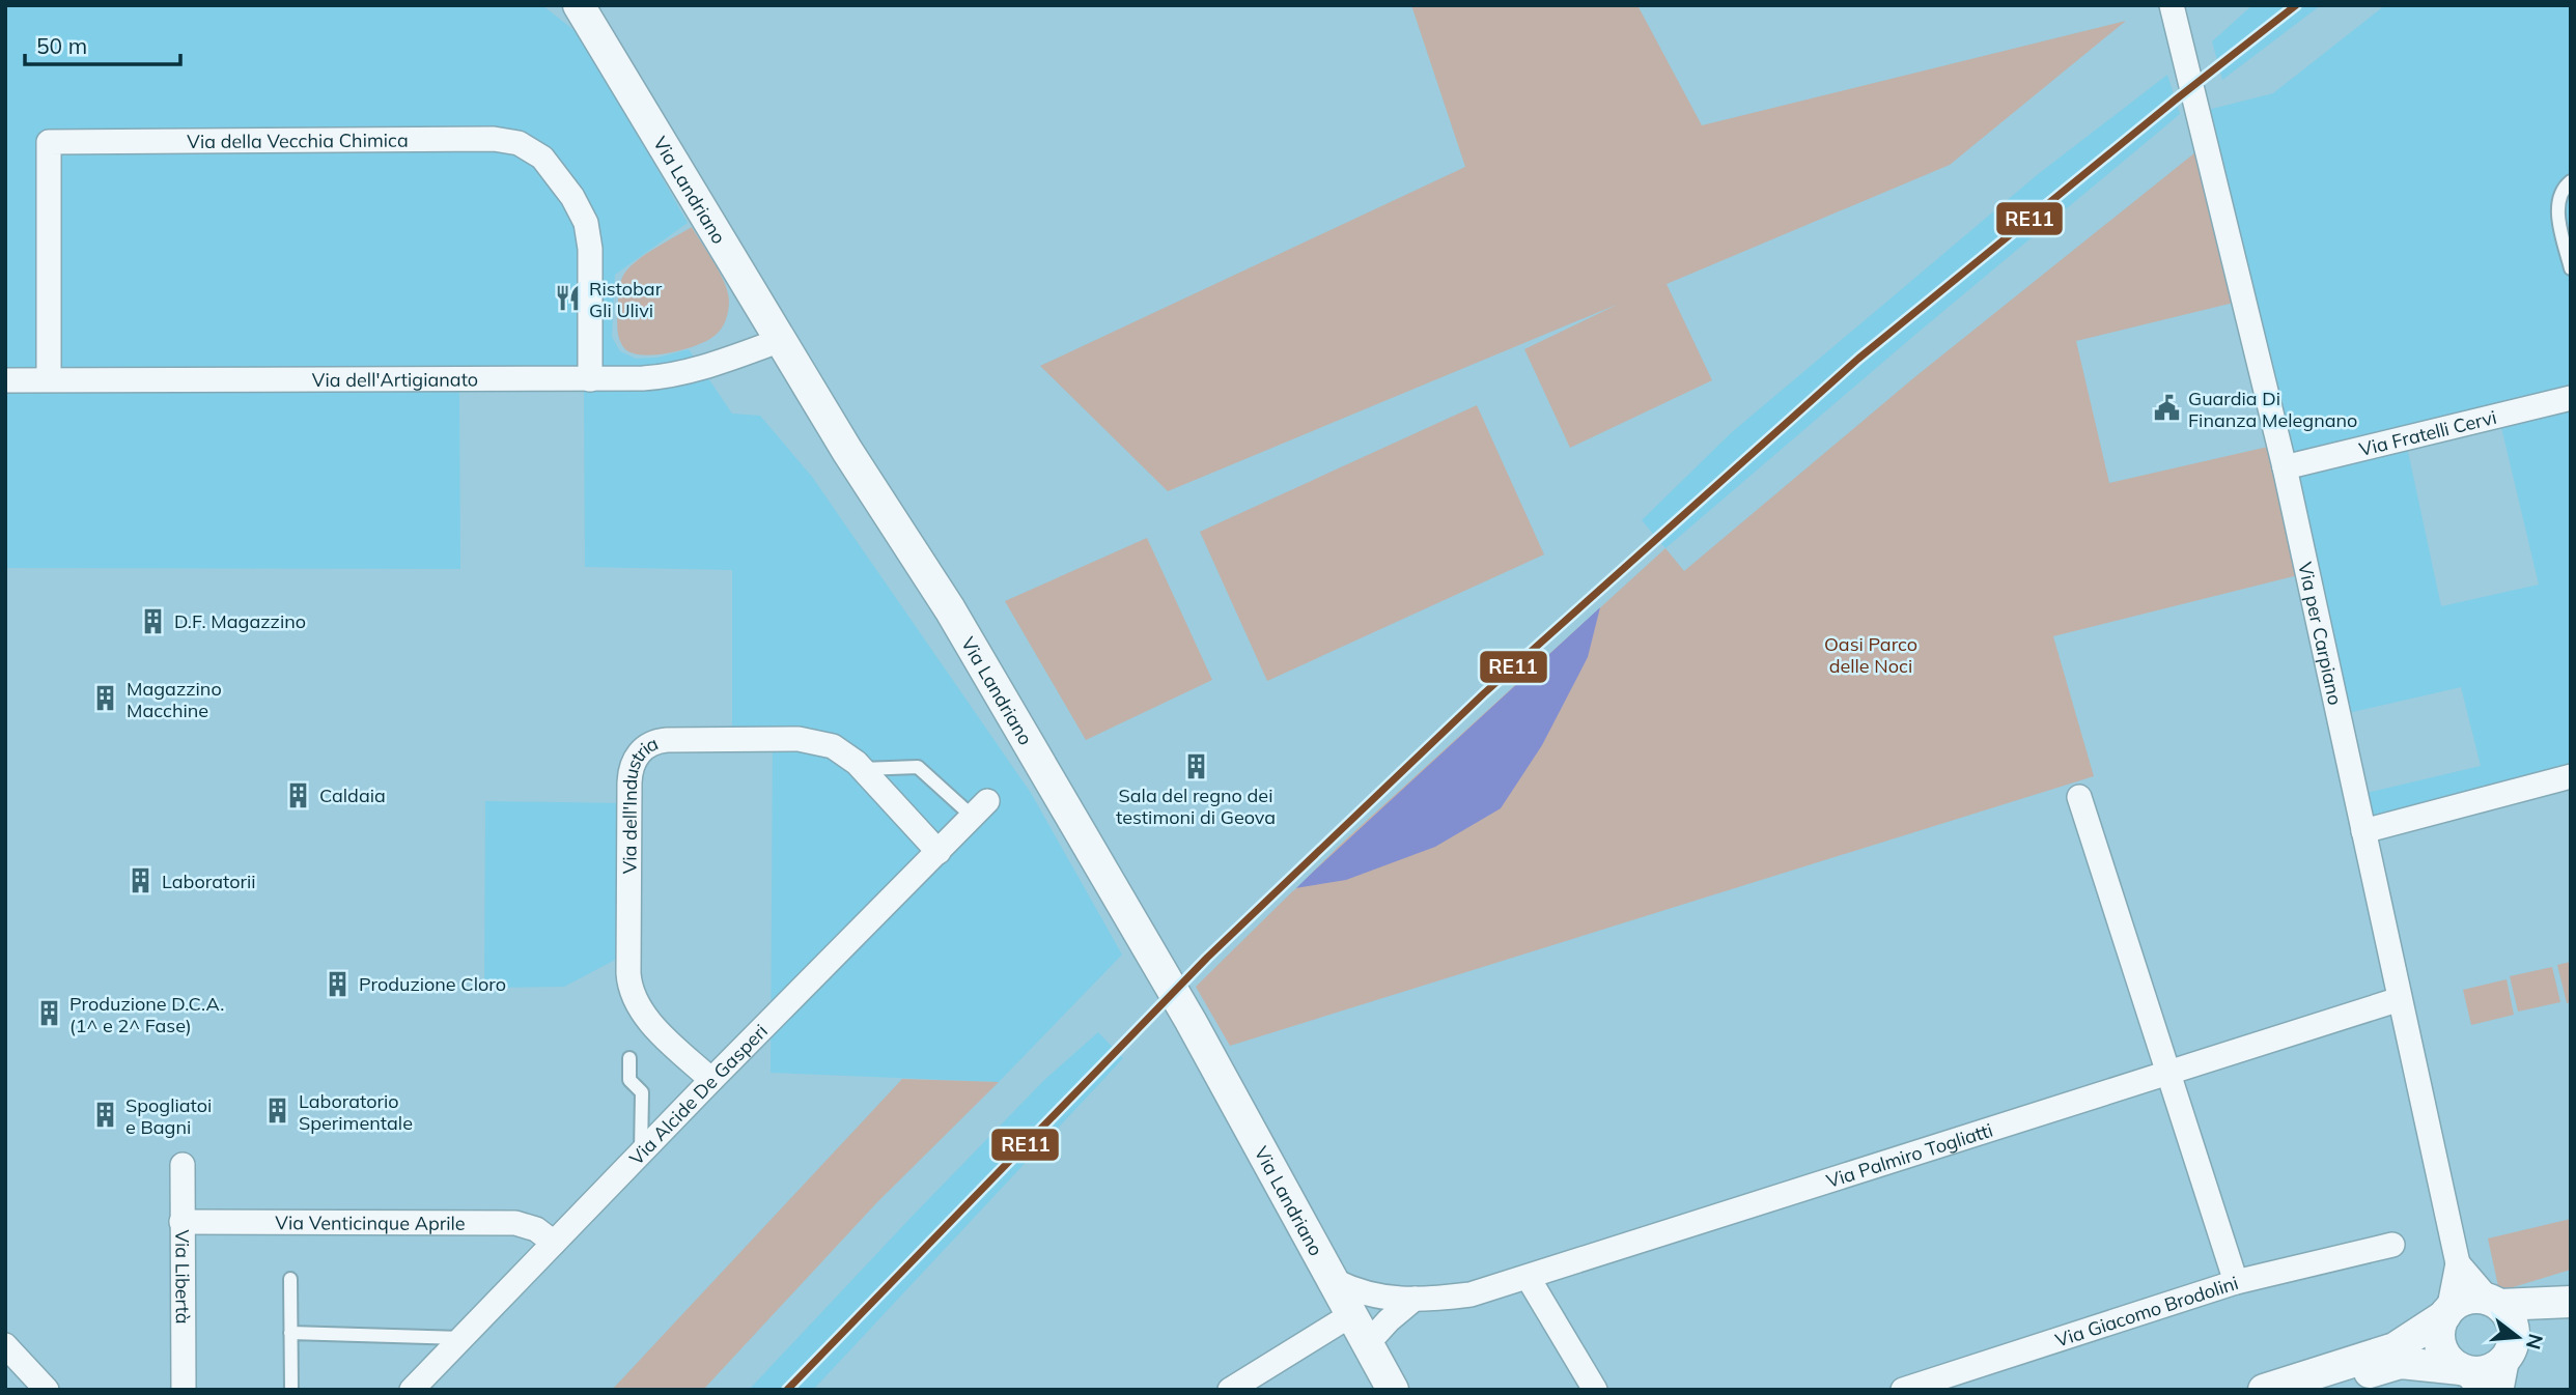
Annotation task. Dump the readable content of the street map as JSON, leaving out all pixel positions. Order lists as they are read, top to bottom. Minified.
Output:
{"streets":{"street":["Via della Vecchia Chimica","Via Landriano","Via dell'Artigianato","Via Fratelli Cervi","Via per Carpiano","Via dell'Industria","Via Alcide De Gasperi","Via Palmiro Togliatti","Via Venticinque Aprile","Via Libertà","Via Giacomo Brodolini"]},"crossings":[["Via della Vecchia Chimica","Via dell'Artigianato"],["Via Landriano","Via dell'Artigianato"],["Via Landriano","Via Palmiro Togliatti"],["Via Fratelli Cervi","Via per Carpiano"],["Via per Carpiano","Via Palmiro Togliatti"],["Via dell'Industria","Via Alcide De Gasperi"],["Via Alcide De Gasperi","Via Venticinque Aprile"],["Via Venticinque Aprile","Via Libertà"]],"parks":["Oasi Parco delle Noci"],"places":{"restaurant":["Ristobar Gli Ulivi"],"public building":["Guardia Di Finanza Melegnano"],"building":["D.F. Magazzino","Magazzino Macchine","Sala del regno dei testimoni di Geova","Caldaia","Laboratorii","Produzione Cloro","Produzione D.C.A. (1^ e 2^ Fase)","Laboratorio Sperimentale","Spogliatoi e Bagni"]},"lines":["transit line RE11"],"scale_bar":"50 m","north":"right"}
